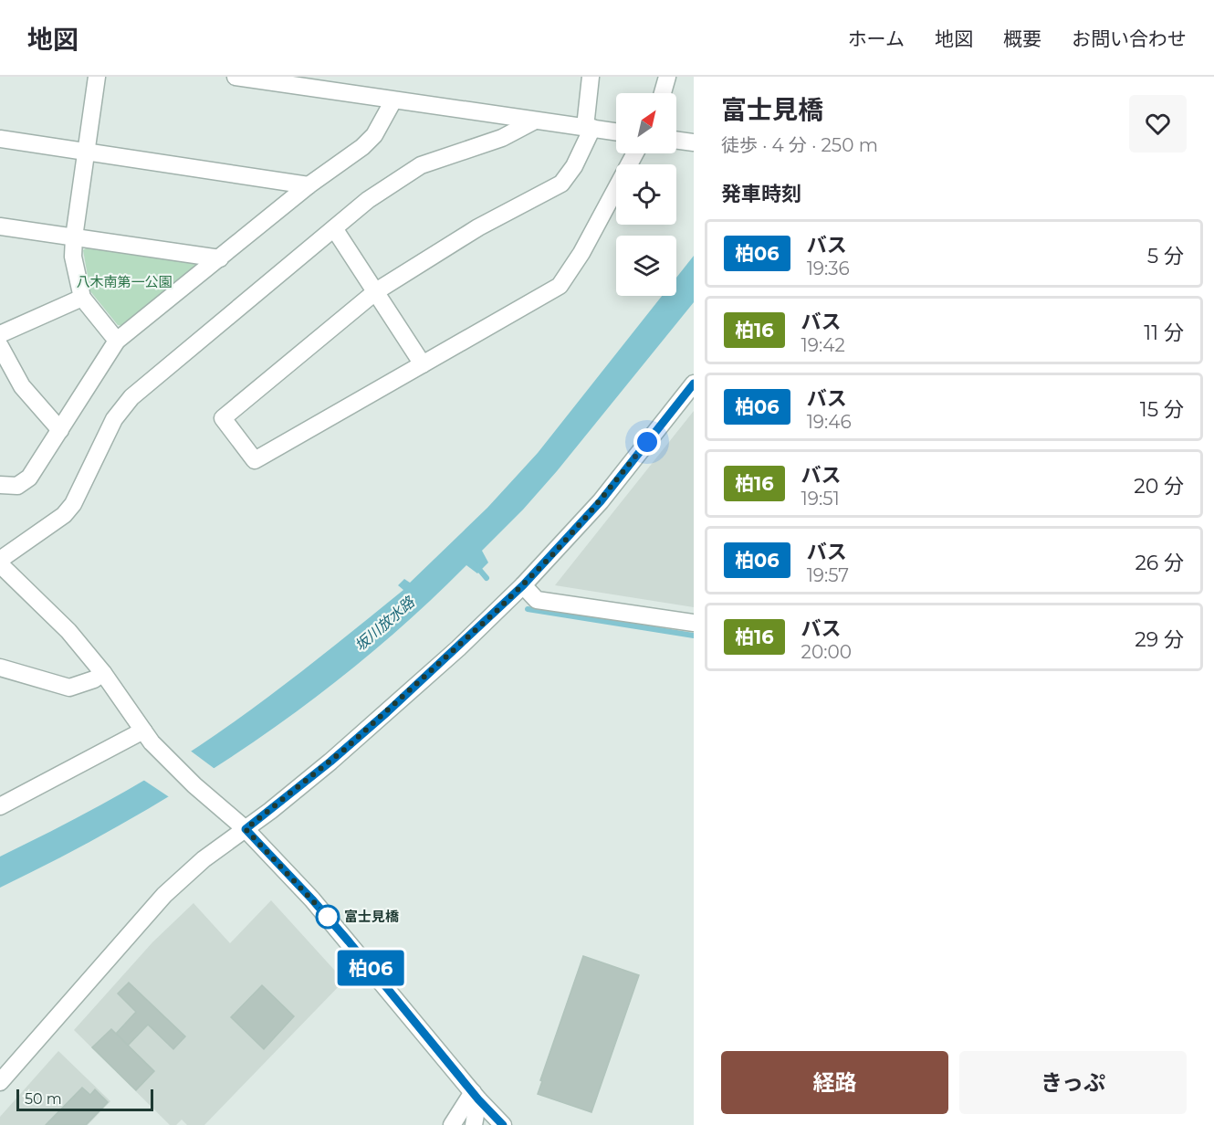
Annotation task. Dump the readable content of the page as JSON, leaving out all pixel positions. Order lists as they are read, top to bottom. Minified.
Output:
{"water":["坂川放水路"],"parks":["八木南第一公園"],"places":["富士見橋"],"lines":["bus line 柏06"],"scale_bar":"50 m","north":"top right","page":{"header":"地図","nav":["ホーム","地図","概要","お問い合わせ"],"on_map":"柏06","heading":[["富士見橋","徒歩 · 4 分 · 250 m"],"発車時刻"],"list":[{"mark":"柏06","name":"バス","note":"19:36","value":"5 分"},{"mark":"柏16","name":"バス","note":"19:42","value":"11 分"},{"mark":"柏06","name":"バス","note":"19:46","value":"15 分"},{"mark":"柏16","name":"バス","note":"19:51","value":"20 分"},{"mark":"柏06","name":"バス","note":"19:57","value":"26 分"},{"mark":"柏16","name":"バス","note":"20:00","value":"29 分"}],"buttons":["経路","きっぷ"],"scale":"50 m"}}
